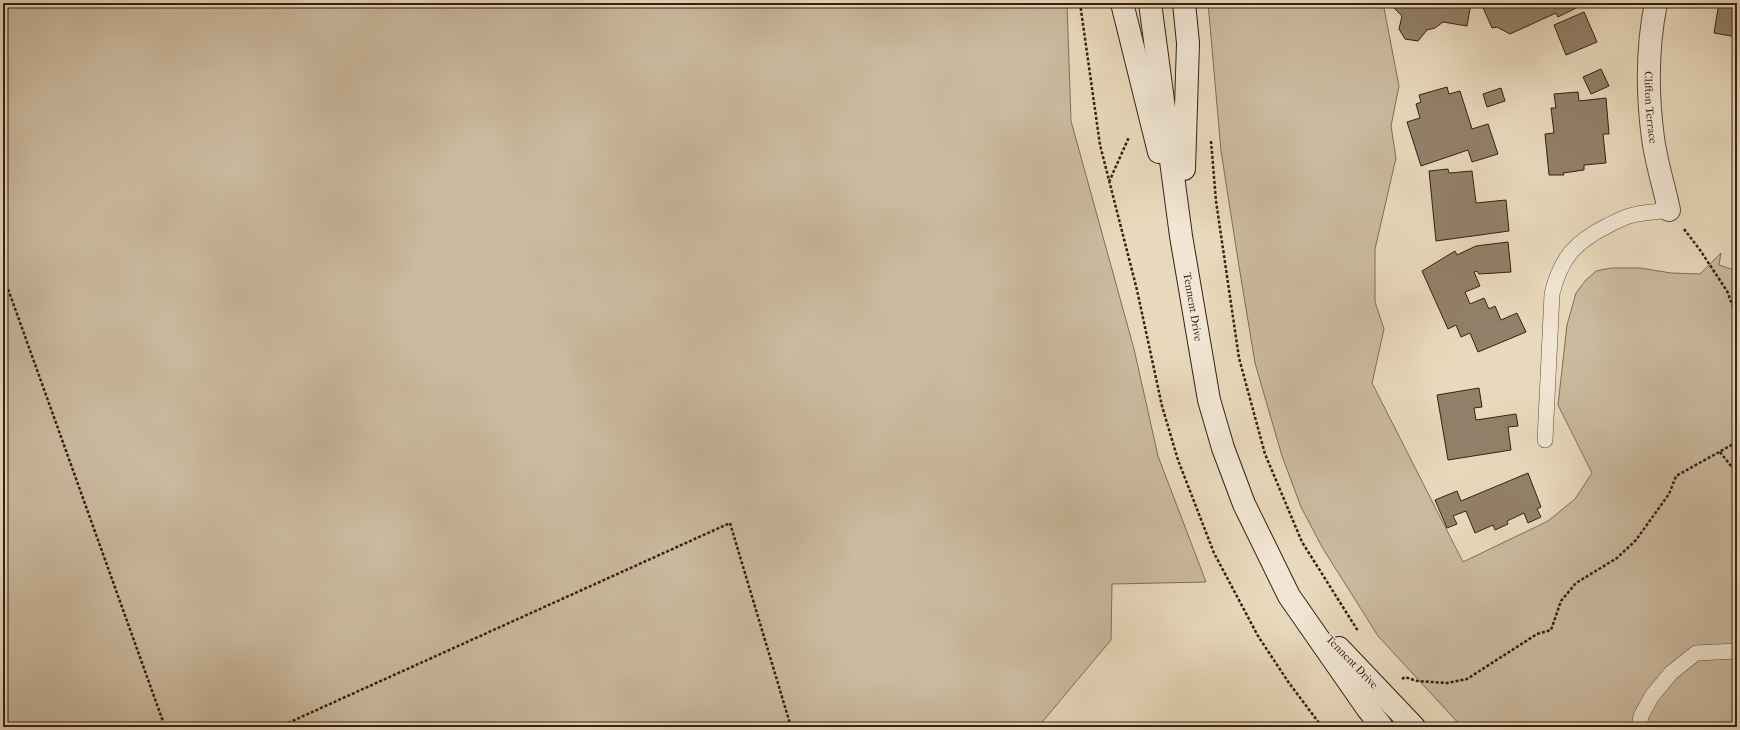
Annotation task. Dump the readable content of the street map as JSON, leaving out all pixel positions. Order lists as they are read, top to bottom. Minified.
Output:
{"streets":{"main road":["Clifton Terrace","Tennent Drive"]}}
